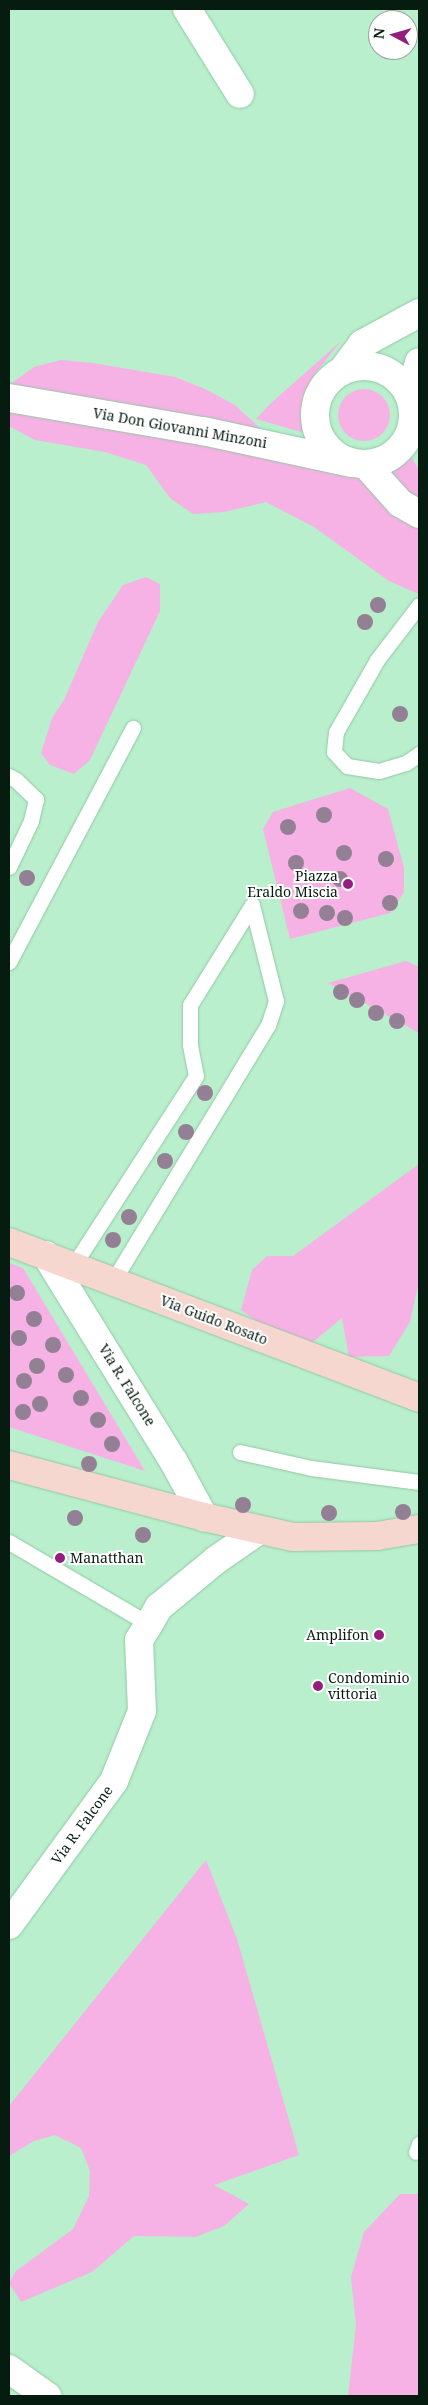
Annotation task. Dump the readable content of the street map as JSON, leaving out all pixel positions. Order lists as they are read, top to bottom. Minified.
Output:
{"streets":{"street":["Via Don Giovanni Minzoni","Via Guido Rosato","Via R. Falcone"]},"crossings":[["Via Guido Rosato","Via R. Falcone"]],"places":["Piazza Eraldo Miscia","Manatthan","Amplifon","Condominio vittoria"],"north":"left"}
